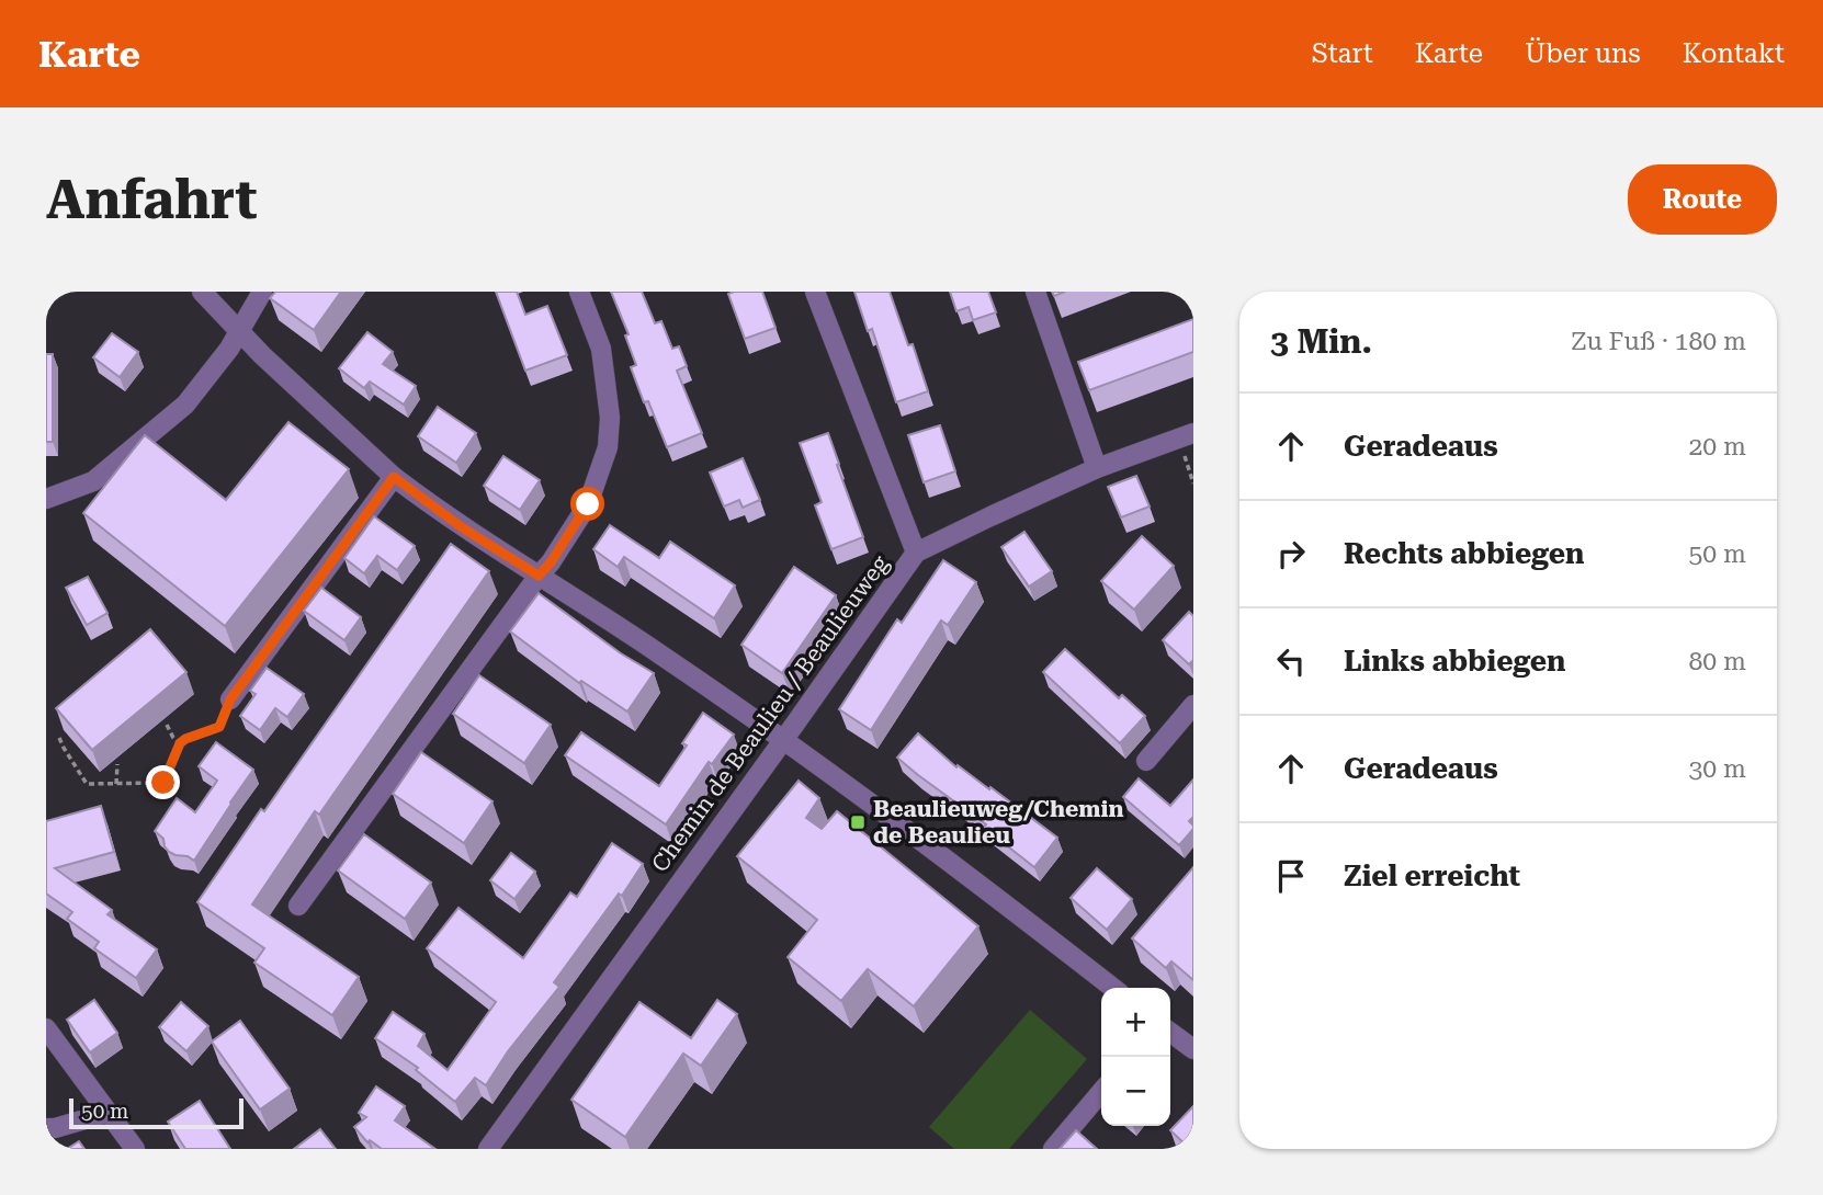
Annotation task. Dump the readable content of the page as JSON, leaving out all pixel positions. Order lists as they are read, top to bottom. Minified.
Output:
{"streets":{"street":["Chemin de Beaulieu / Beaulieuweg"]},"places":{"transit":["Beaulieuweg/Chemin de Beaulieu"]},"scale_bar":"50 m","page":{"header":"Karte","nav":["Start","Karte","Über uns","Kontakt"],"buttons":"Route","title":"Anfahrt","heading":["3 Min.","Zu Fuß · 180 m"],"list":[["Geradeaus","20 m"],["Rechts abbiegen","50 m"],["Links abbiegen","80 m"],["Geradeaus","30 m"],"Ziel erreicht"],"map_buttons":["+","−"],"scale":"50 m"}}
